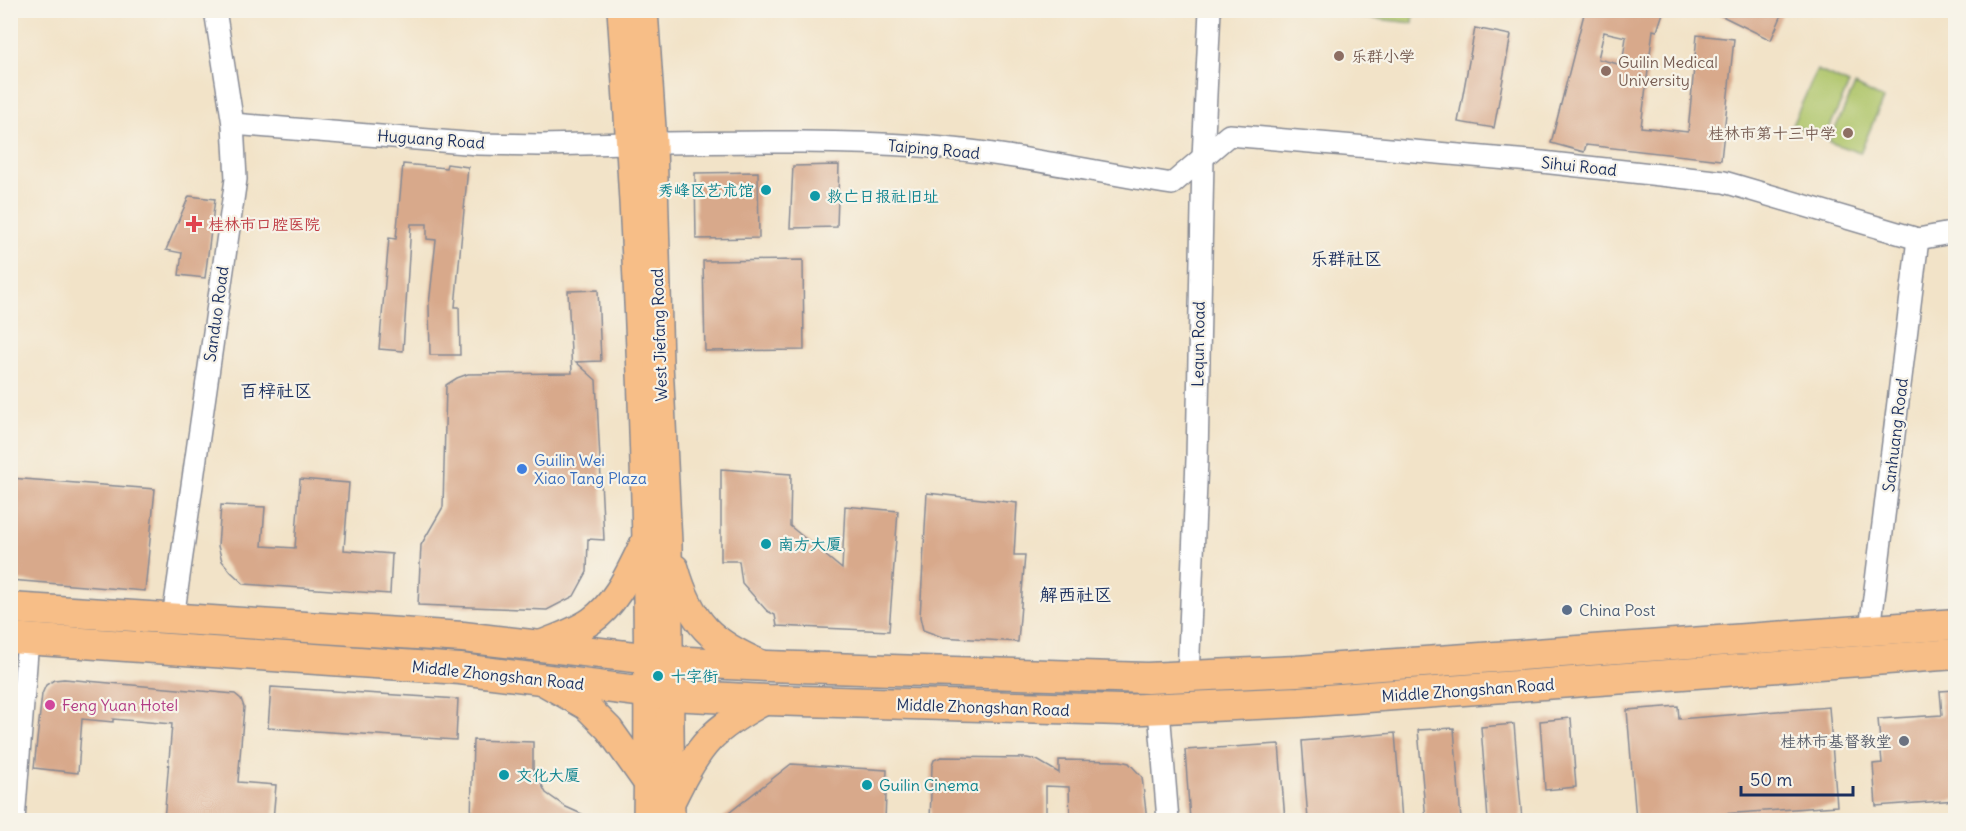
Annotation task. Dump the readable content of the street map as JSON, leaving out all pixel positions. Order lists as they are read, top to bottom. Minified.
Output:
{"streets":{"highway":["Middle Zhongshan Road"],"main road":["West Jiefang Road"],"street":["Huguang Road","Taiping Road","Sihui Road","Sanduo Road","Lequn Road","Sanhuang Road"]},"crossings":[["Huguang Road","Taiping Road"],["Huguang Road","Sanduo Road"],["Huguang Road","West Jiefang Road"],["Taiping Road","Sihui Road"],["Taiping Road","West Jiefang Road"],["Taiping Road","Lequn Road"],["Sihui Road","Lequn Road"],["Sihui Road","Sanhuang Road"],["Sanduo Road","Middle Zhongshan Road"],["West Jiefang Road","Middle Zhongshan Road"],["Lequn Road","Middle Zhongshan Road"],["Sanhuang Road","Middle Zhongshan Road"]],"districts":["乐群社区","百梓社区","解西社区"],"places":{"other":["乐群小学","Guilin Medical University","桂林市第十三中学","秀峰区艺术馆","救亡日报社旧址","Guilin Wei Xiao Tang Plaza","南方大厦","China Post","十字街","Feng Yuan Hotel","桂林市基督教堂","文化大厦","Guilin Cinema"],"health":["桂林市口腔医院"]},"scale_bar":"50 m"}
